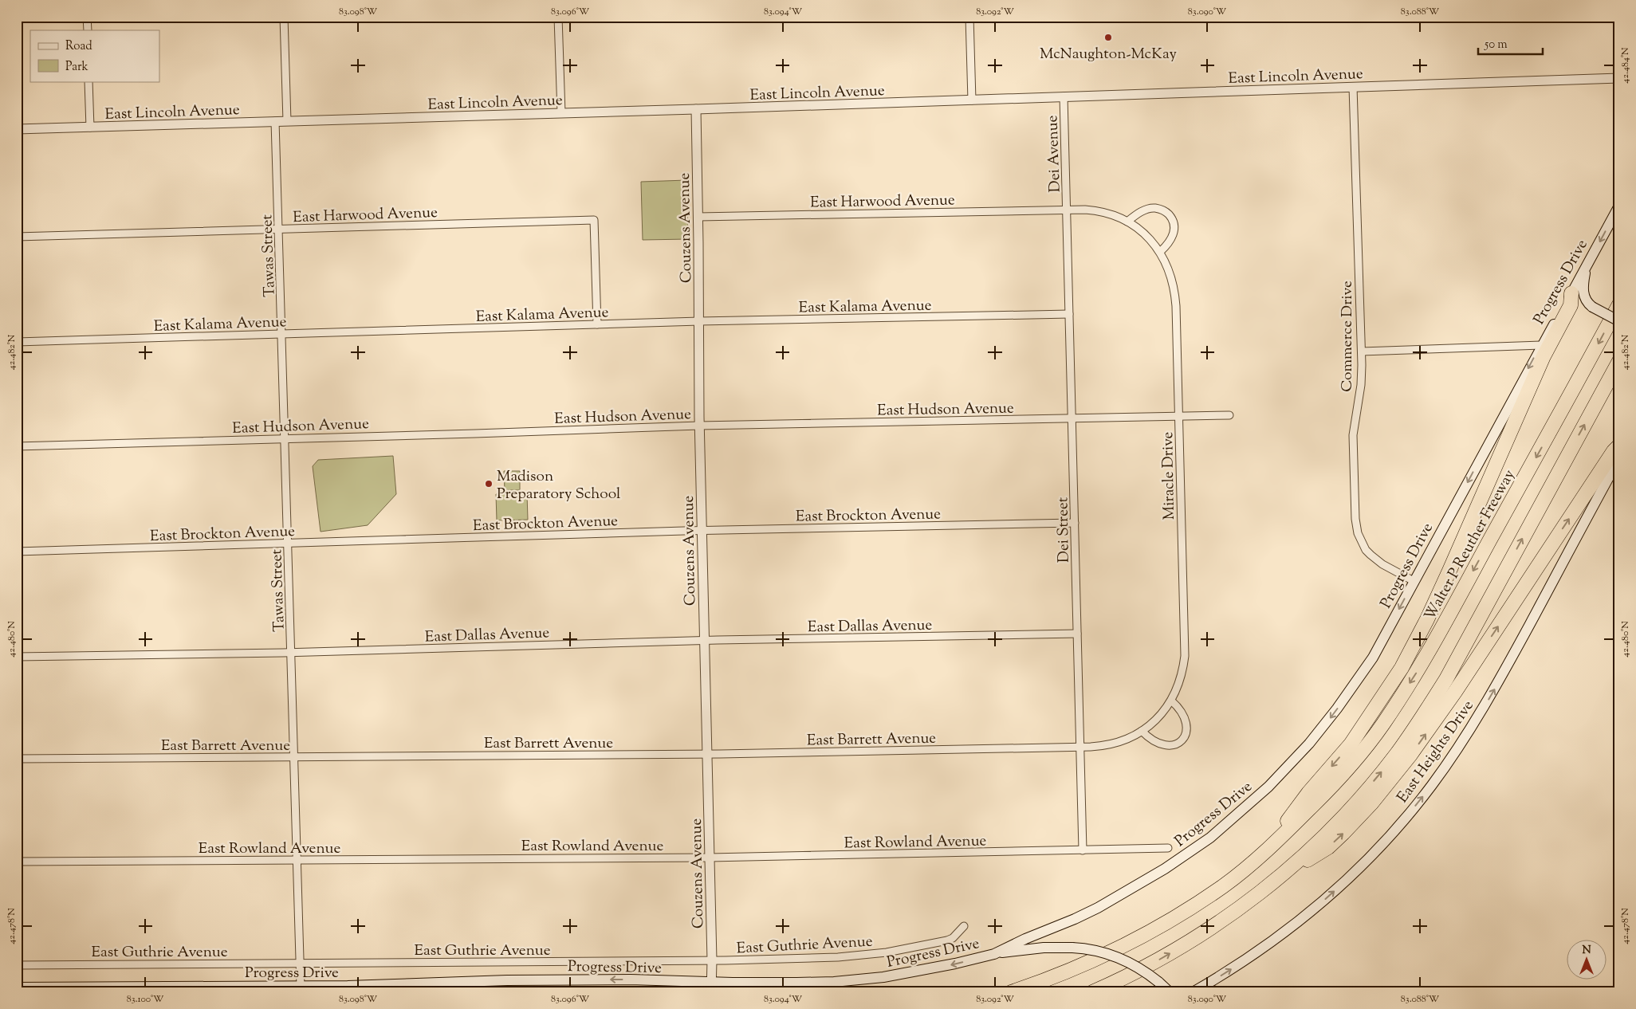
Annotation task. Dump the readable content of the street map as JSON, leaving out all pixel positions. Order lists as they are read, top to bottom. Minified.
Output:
{"streets":{"highway":["Walter P Reuther Freeway"],"main road":["Progress Drive","East Heights Drive"],"street":["East Lincoln Avenue","Dei Avenue","East Harwood Avenue","Couzens Avenue","Tawas Street","East Kalama Avenue","Commerce Drive","East Hudson Avenue","Miracle Drive","East Brockton Avenue","Dei Street","East Dallas Avenue","East Barrett Avenue","East Rowland Avenue","East Guthrie Avenue"]},"crossings":[["East Lincoln Avenue","Dei Avenue"],["East Lincoln Avenue","Couzens Avenue"],["East Lincoln Avenue","Tawas Street"],["East Lincoln Avenue","Commerce Drive"],["Dei Avenue","East Harwood Avenue"],["Dei Avenue","Miracle Drive"],["Dei Avenue","Dei Street"],["East Harwood Avenue","Couzens Avenue"],["East Harwood Avenue","Tawas Street"],["East Harwood Avenue","East Kalama Avenue"],["East Harwood Avenue","Miracle Drive"],["East Harwood Avenue","Dei Street"],["Couzens Avenue","Progress Drive"],["Couzens Avenue","East Kalama Avenue"],["Couzens Avenue","East Hudson Avenue"],["Couzens Avenue","East Brockton Avenue"],["Couzens Avenue","East Dallas Avenue"],["Couzens Avenue","East Barrett Avenue"],["Couzens Avenue","East Rowland Avenue"],["Couzens Avenue","East Guthrie Avenue"],["Tawas Street","Progress Drive"],["Tawas Street","East Kalama Avenue"],["Tawas Street","East Hudson Avenue"],["Tawas Street","East Brockton Avenue"],["Tawas Street","East Dallas Avenue"],["Tawas Street","East Barrett Avenue"],["Tawas Street","East Rowland Avenue"],["Tawas Street","East Guthrie Avenue"],["Progress Drive","Commerce Drive"],["East Kalama Avenue","Dei Street"],["East Hudson Avenue","Miracle Drive"],["East Hudson Avenue","Dei Street"],["Miracle Drive","Dei Street"],["Miracle Drive","East Barrett Avenue"],["East Brockton Avenue","Dei Street"],["Dei Street","East Dallas Avenue"],["Dei Street","East Barrett Avenue"],["Dei Street","East Rowland Avenue"]],"one_way":["Progress Drive","East Heights Drive"],"places":["McNaughton-McKay","Madison Preparatory School"],"legend":["Road","Park"],"scale_bar":"50 m","north":"top","coordinates":["83.098°W","83.096°W","83.094°W","83.092°W","83.090°W","83.088°W","42.484°N","42.482°N","42.480°N","42.478°N","83.100°W"]}
